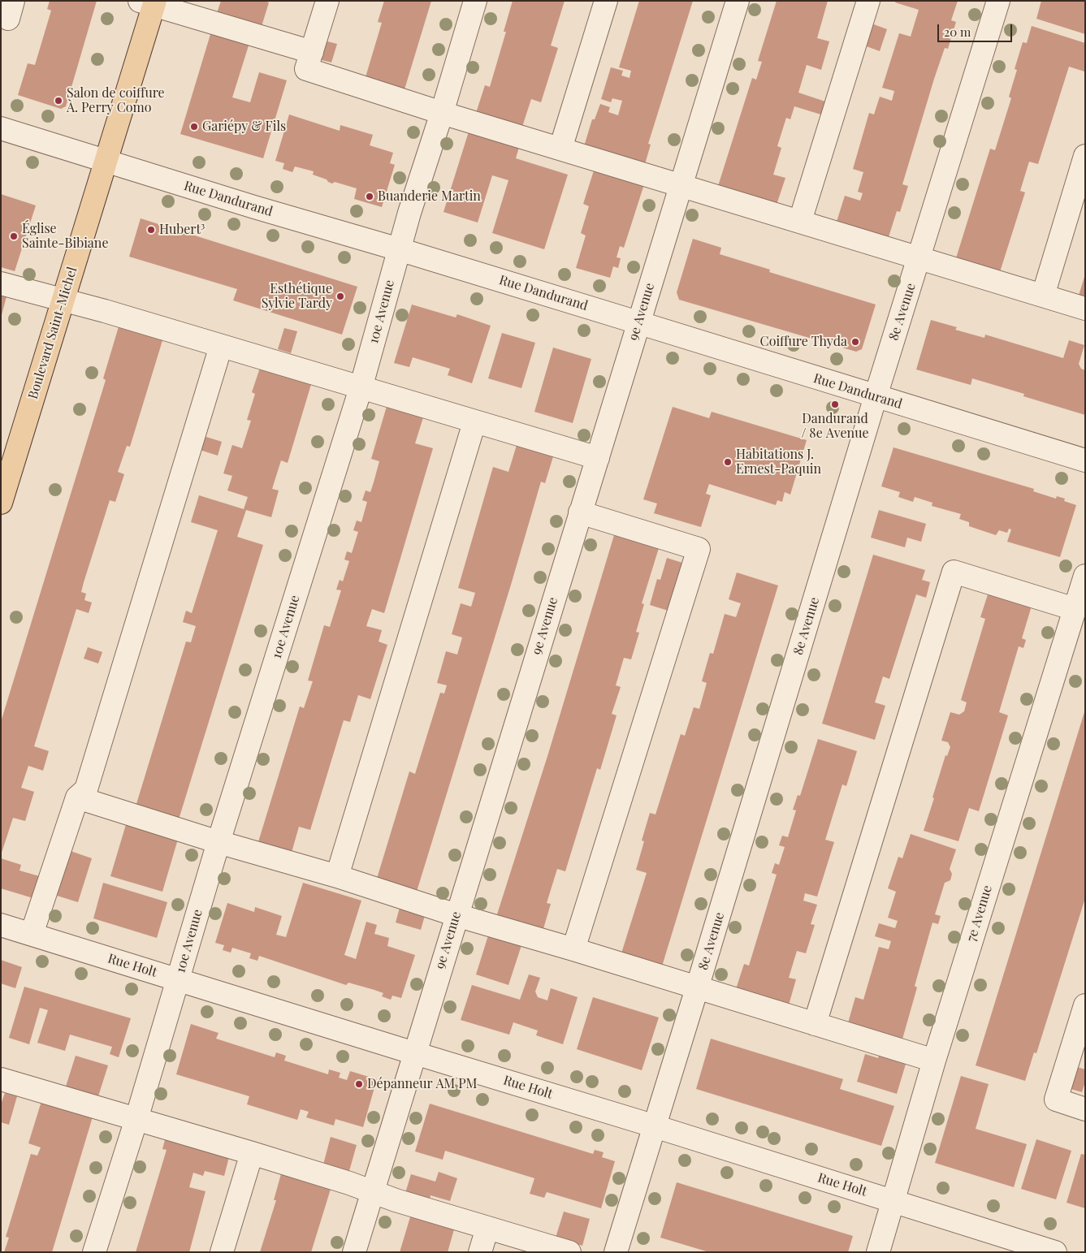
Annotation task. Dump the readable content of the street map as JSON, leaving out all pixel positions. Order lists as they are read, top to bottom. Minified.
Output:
{"streets":{"main road":["Boulevard Saint-Michel"],"street":["Rue Dandurand","10e Avenue","9e Avenue","8e Avenue","7e Avenue","Rue Holt"]},"crossings":[["Rue Dandurand","10e Avenue"],["Rue Dandurand","9e Avenue"],["Rue Dandurand","8e Avenue"],["Rue Dandurand","Boulevard Saint-Michel"],["10e Avenue","Rue Holt"],["9e Avenue","Rue Holt"],["8e Avenue","Rue Holt"],["7e Avenue","Rue Holt"]],"places":["Salon de coiffure À. Perry Como","Gariépy & Fils","Buanderie Martin","Hubert³","Église Sainte-Bibiane","Esthétique Sylvie Tardy","Coiffure Thyda","Dandurand / 8e Avenue","Habitations J. Ernest-Paquin","Dépanneur AM PM"],"scale_bar":"20 m"}
